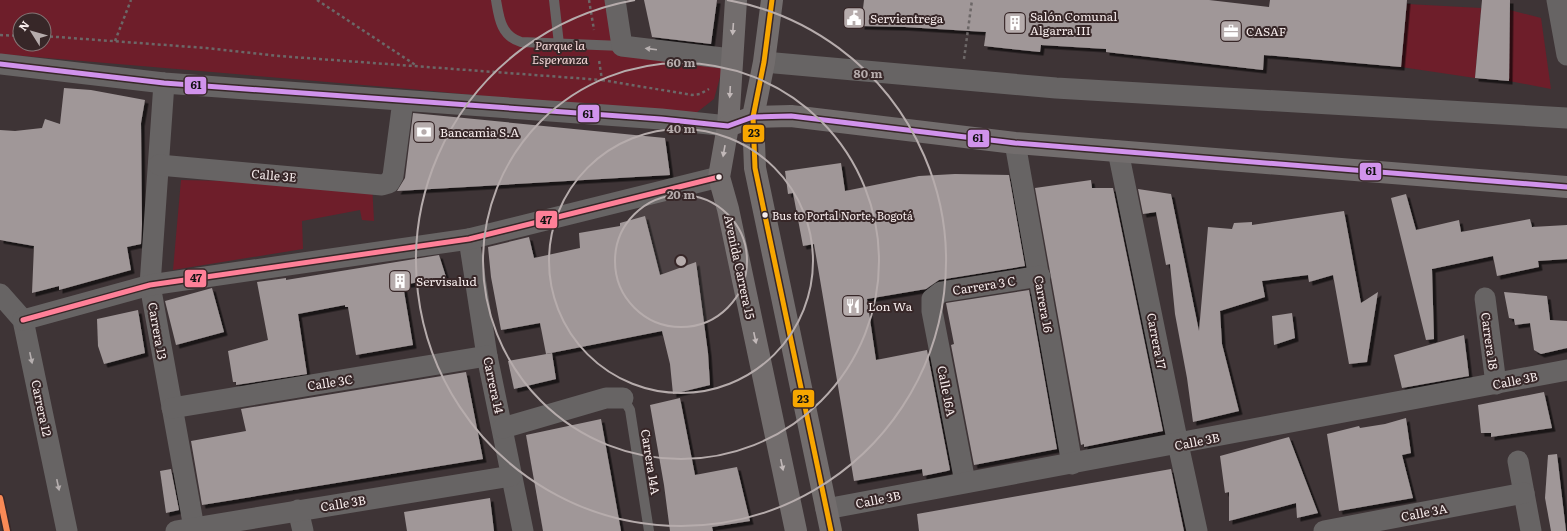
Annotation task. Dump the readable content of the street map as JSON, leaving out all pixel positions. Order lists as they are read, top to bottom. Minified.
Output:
{"streets":{"main road":["Avenida Carrera 15"],"street":["Calle 3E","Carrera 3 C","Carrera 16","Carrera 13","Carrera 17","Carrera 18","Calle 3B","Calle 3C","Carrera 14","Calle 16A","Carrera 12","Calle 3A"],"lane":["Carrera 14A"]},"crossings":[["Calle 3E","Carrera 13"],["Carrera 3 C","Carrera 16"],["Carrera 3 C","Calle 16A"],["Carrera 16","Calle 3B"],["Carrera 13","Calle 3B"],["Carrera 13","Calle 3C"],["Carrera 17","Calle 3B"],["Carrera 18","Calle 3B"],["Calle 3B","Carrera 14"],["Calle 3B","Calle 16A"],["Calle 3C","Carrera 14"]],"one_way":["Carrera 12"],"parks":["Parque la Esperanza"],"places":{"public building":["Servientrega"],"building":["Salón Comunal Algarra III","Servisalud"],"office":["CASAF"],"bank":["Bancamia S.A"],"other":["Bus to Portal Norte, Bogotá"],"restaurant":["Lon Wa"]},"lines":["transit line 23","transit line 61","transit line 47"],"north":"top left","rings":["60 m","80 m","40 m","20 m"]}
